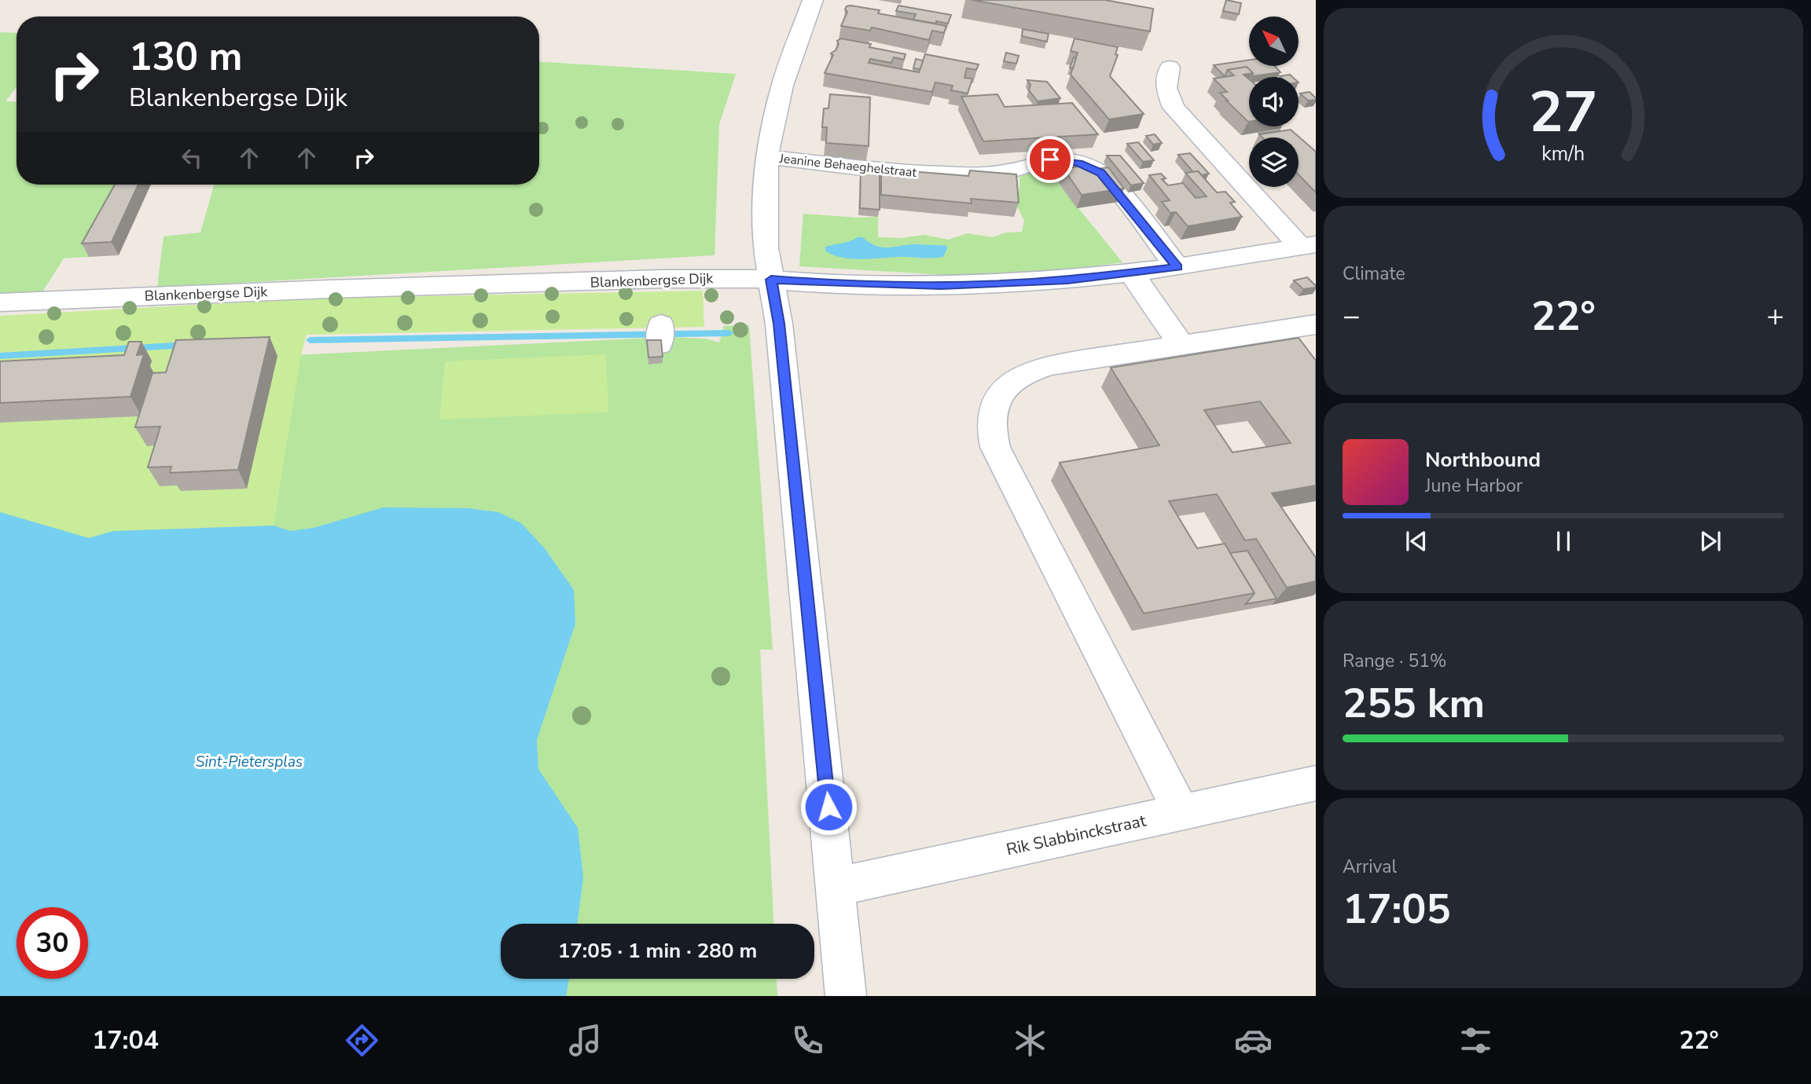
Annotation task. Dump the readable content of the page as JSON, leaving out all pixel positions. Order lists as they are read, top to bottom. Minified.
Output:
{"streets":{"street":["Jeanine Behaeghelstraat","Blankenbergse Dijk","Rik Slabbinckstraat"]},"crossings":[["Jeanine Behaeghelstraat","Blankenbergse Dijk"]],"water":["Sint-Pietersplas"],"north":"top left","page":{"turn":["130 m","Blankenbergse Dijk"],"tile":["Climate",["Range · 51%","255 km"],["Arrival","17:05"]],"heat":["−","22°","+"],"song":["Northbound","June Harbor"],"limit":"30","trip":"17:05 · 1 min · 280 m","tabs":["17:04","22°"],"gauge":["27","km/h"]}}
